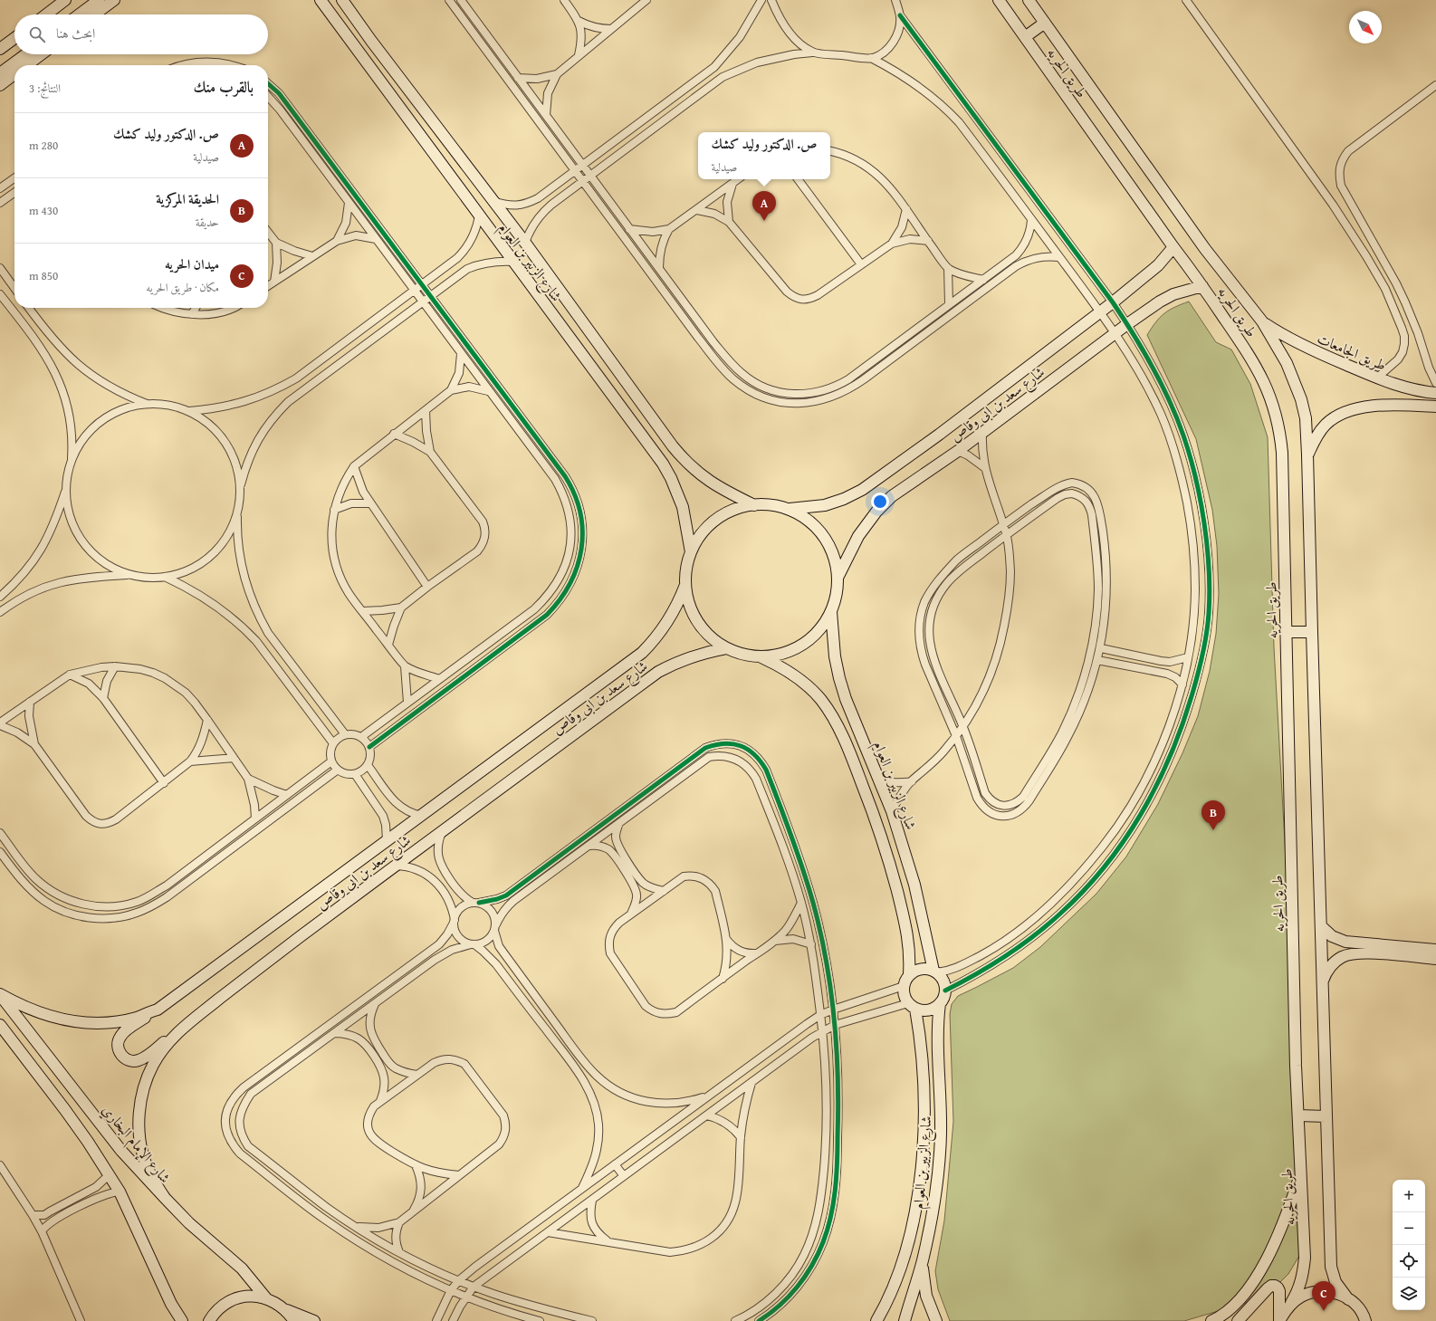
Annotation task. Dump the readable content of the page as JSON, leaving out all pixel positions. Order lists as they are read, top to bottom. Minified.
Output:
{"streets":{"street":["طريق الحريه","شارع الزبير بن العوام","طريق الجامعات","شارع سعد بن ابى وقاص","شارع الإمام البخاري"]},"crossings":[["طريق الحريه","طريق الجامعات"],["طريق الحريه","شارع سعد بن ابى وقاص"],["شارع سعد بن ابى وقاص","شارع الإمام البخاري"]],"north":"bottom right","page":{"search":"ابحث هنا","heading":["بالقرب منك","النتائج: 3"],"list":[{"mark":"A","name":"ص. الدكتور وليد كشك","note":"صيدلية","value":"280 m"},{"mark":"B","name":"الحديقة المركزية","note":"حديقة","value":"430 m"},{"mark":"C","name":"ميدان الحريه","note":"مكان · طريق الحريه","value":"850 m"}],"popup":["ص. الدكتور وليد كشك","صيدلية"],"pins":["A","B","C"],"map_buttons":["+","−"]}}
